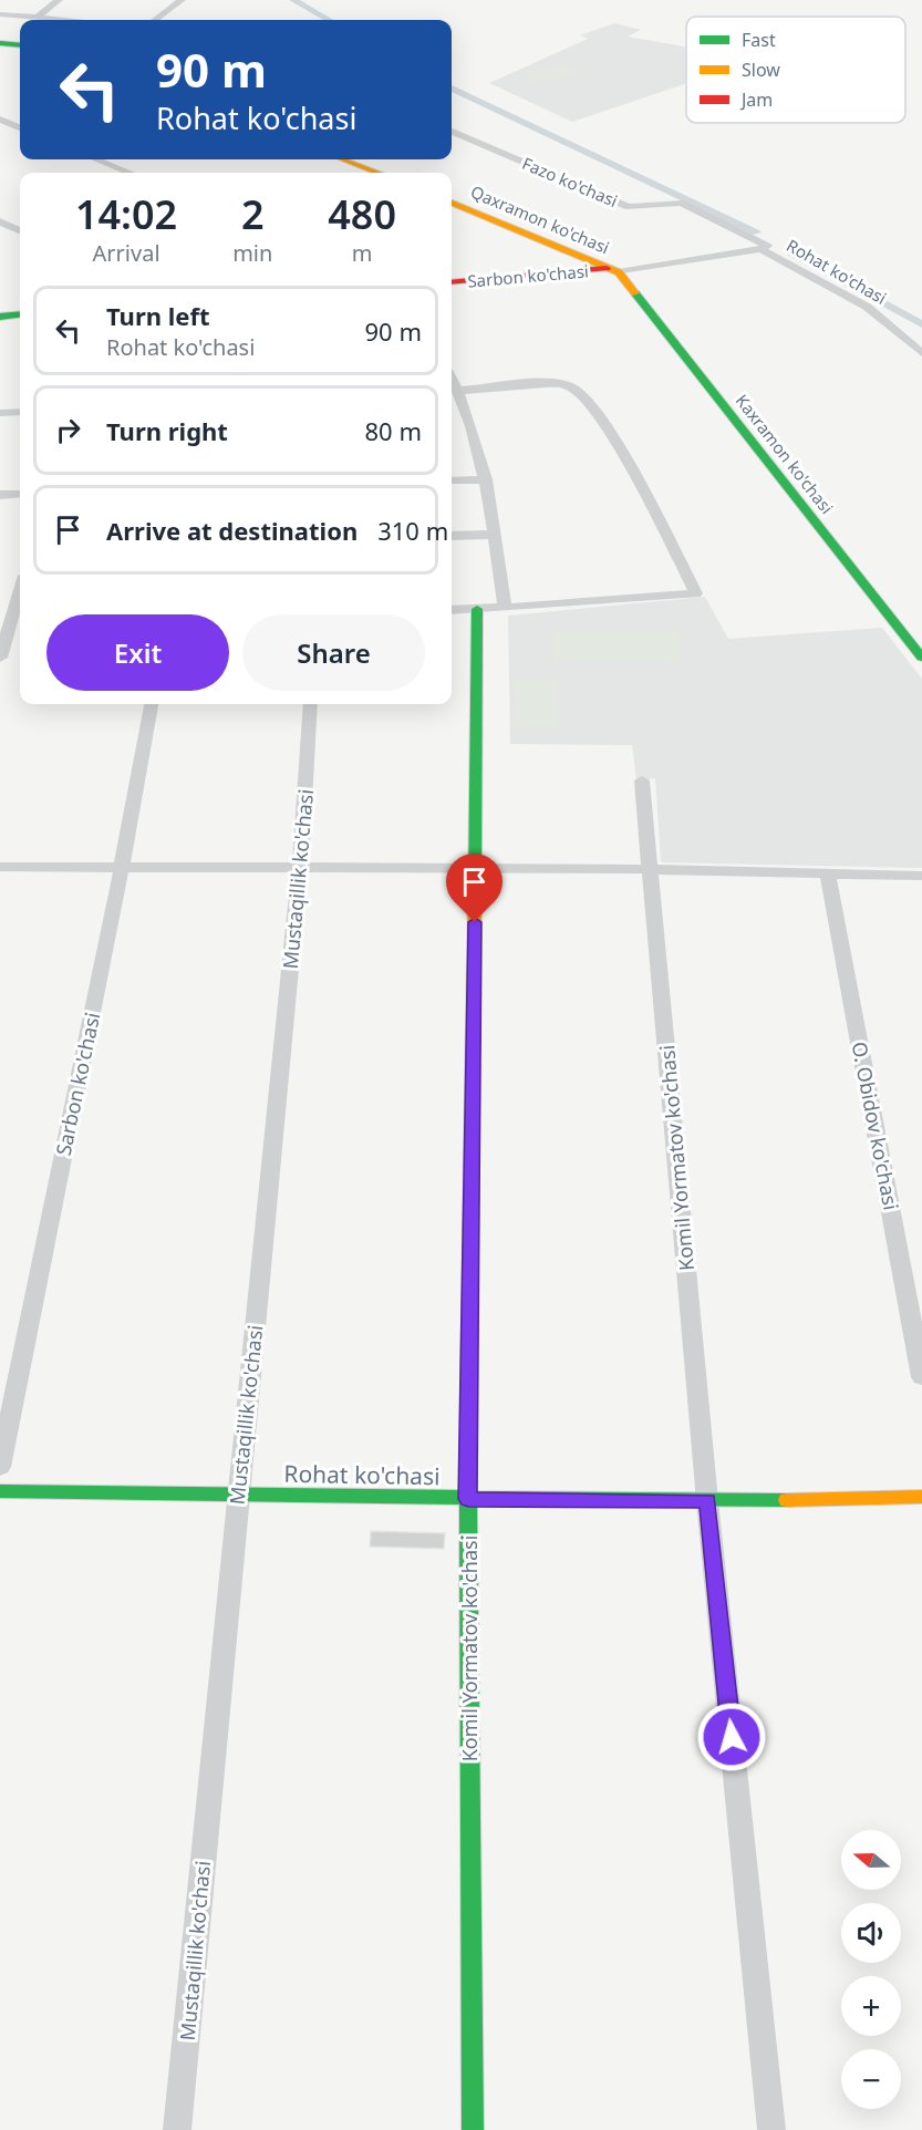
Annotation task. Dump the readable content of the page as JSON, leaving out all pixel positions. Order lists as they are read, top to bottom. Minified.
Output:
{"streets":{"street":["Fazo ko'chasi","Qaxramon ko'chasi","Rohat ko'chasi","Sarbon ko'chasi","Kaxramon ko'chasi","Mustaqillik ko'chasi","O. Obidov ko'chasi","Komil Yormatov ko'chasi"]},"crossings":[["Fazo ko'chasi","Rohat ko'chasi"],["Qaxramon ko'chasi","Sarbon ko'chasi"],["Qaxramon ko'chasi","Kaxramon ko'chasi"],["Rohat ko'chasi","Mustaqillik ko'chasi"],["Rohat ko'chasi","Komil Yormatov ko'chasi"],["Sarbon ko'chasi","Kaxramon ko'chasi"]],"legend":["Fast","Slow","Jam"],"north":"left","page":{"turn":["90 m","Rohat ko'chasi"],"eta":["14:02","Arrival","2","min","480","m"],"list":[{"name":"Turn left","note":"Rohat ko'chasi","value":"90 m"},{"name":"Turn right","value":"80 m"},{"name":"Arrive at destination","value":"310 m"}],"buttons":["Exit","Share"],"map_buttons":["+","−"]}}
